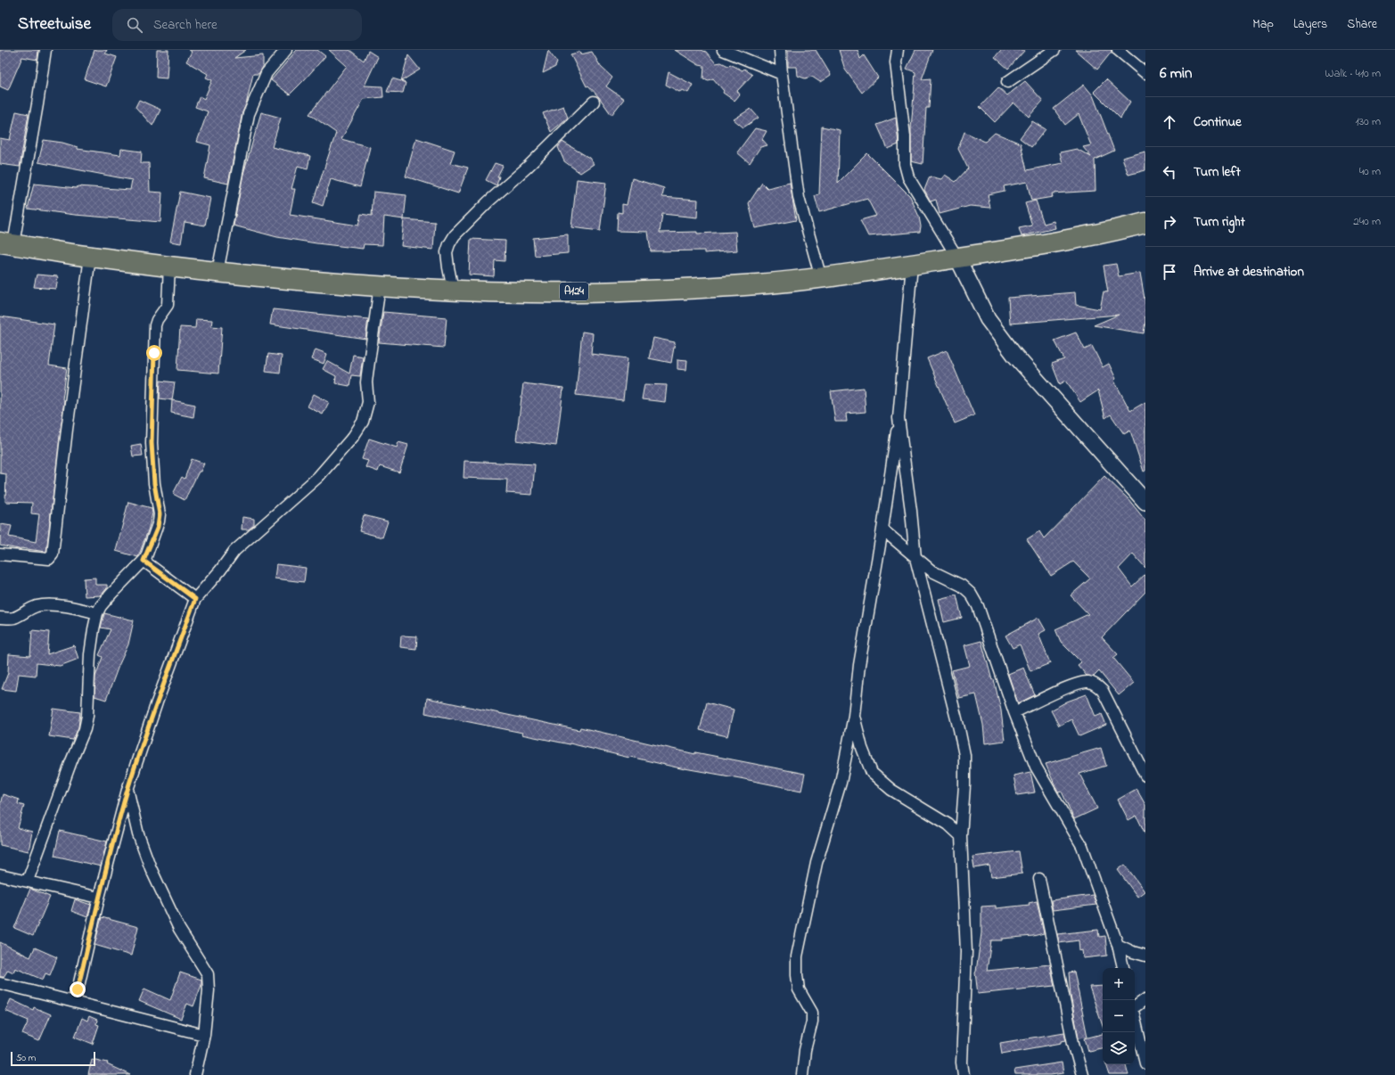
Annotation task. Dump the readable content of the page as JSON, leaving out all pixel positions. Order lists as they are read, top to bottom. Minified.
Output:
{"streets":{"highway":["A124"]},"scale_bar":"50 m","page":{"header":"Streetwise","search":"Search here","nav":["Map","Layers","Share"],"heading":["6 min","Walk · 410 m"],"list":[["Continue","130 m"],["Turn left","40 m"],["Turn right","240 m"],"Arrive at destination"],"map_buttons":["+","−"],"scale":"50 m"}}
